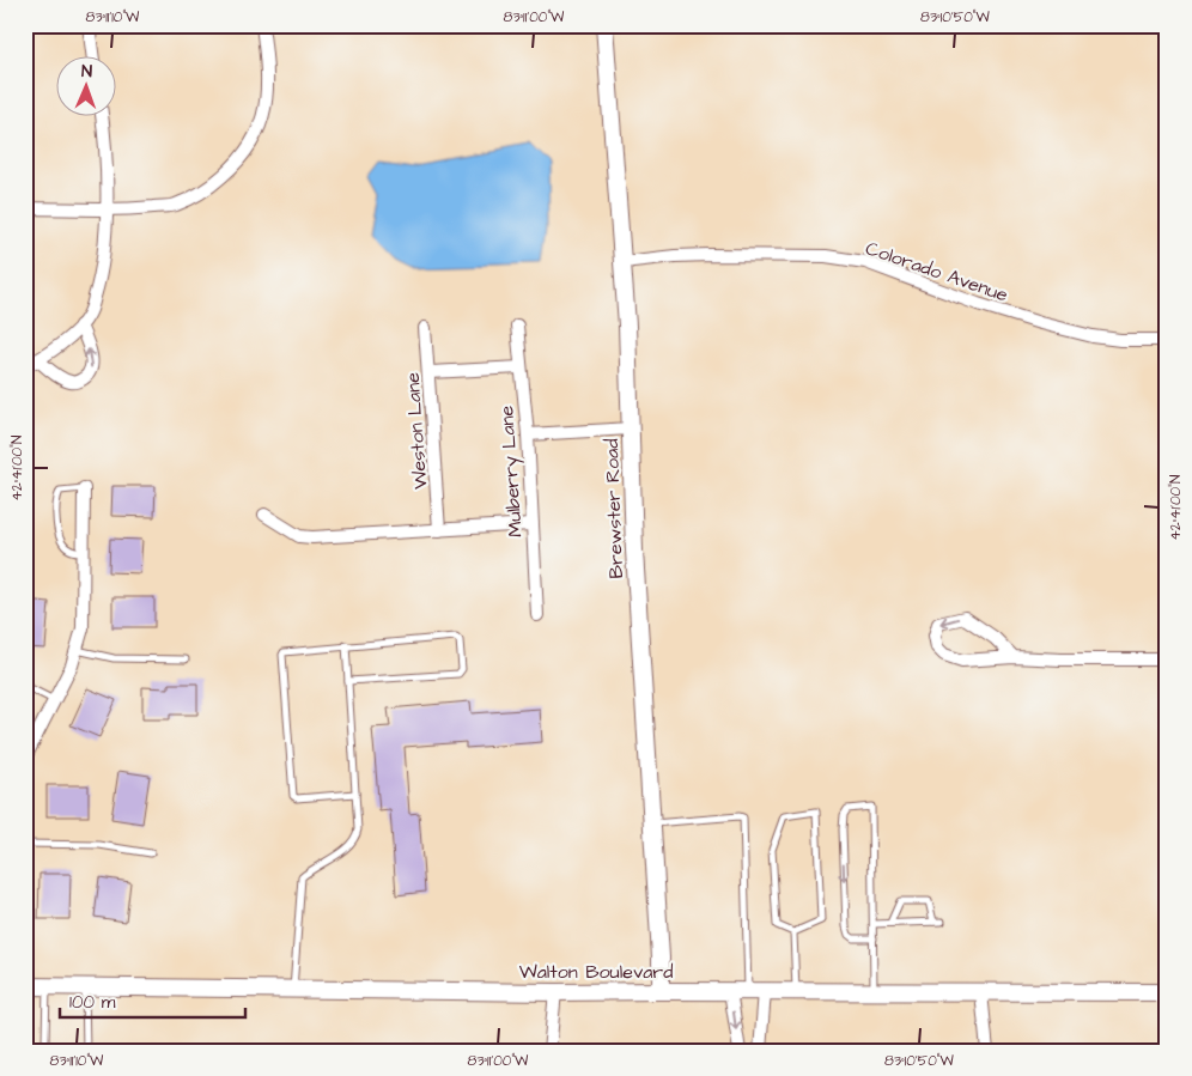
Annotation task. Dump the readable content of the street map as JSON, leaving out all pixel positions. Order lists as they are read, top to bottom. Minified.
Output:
{"streets":{"main road":["Brewster Road","Walton Boulevard"],"street":["Colorado Avenue","Weston Lane","Mulberry Lane"]},"crossings":[["Colorado Avenue","Brewster Road"],["Brewster Road","Walton Boulevard"]],"scale_bar":"100 m","north":"top","coordinates":["83°11'10\"W","83°11'00\"W","83°10'50\"W","42°41'00\"N"]}
